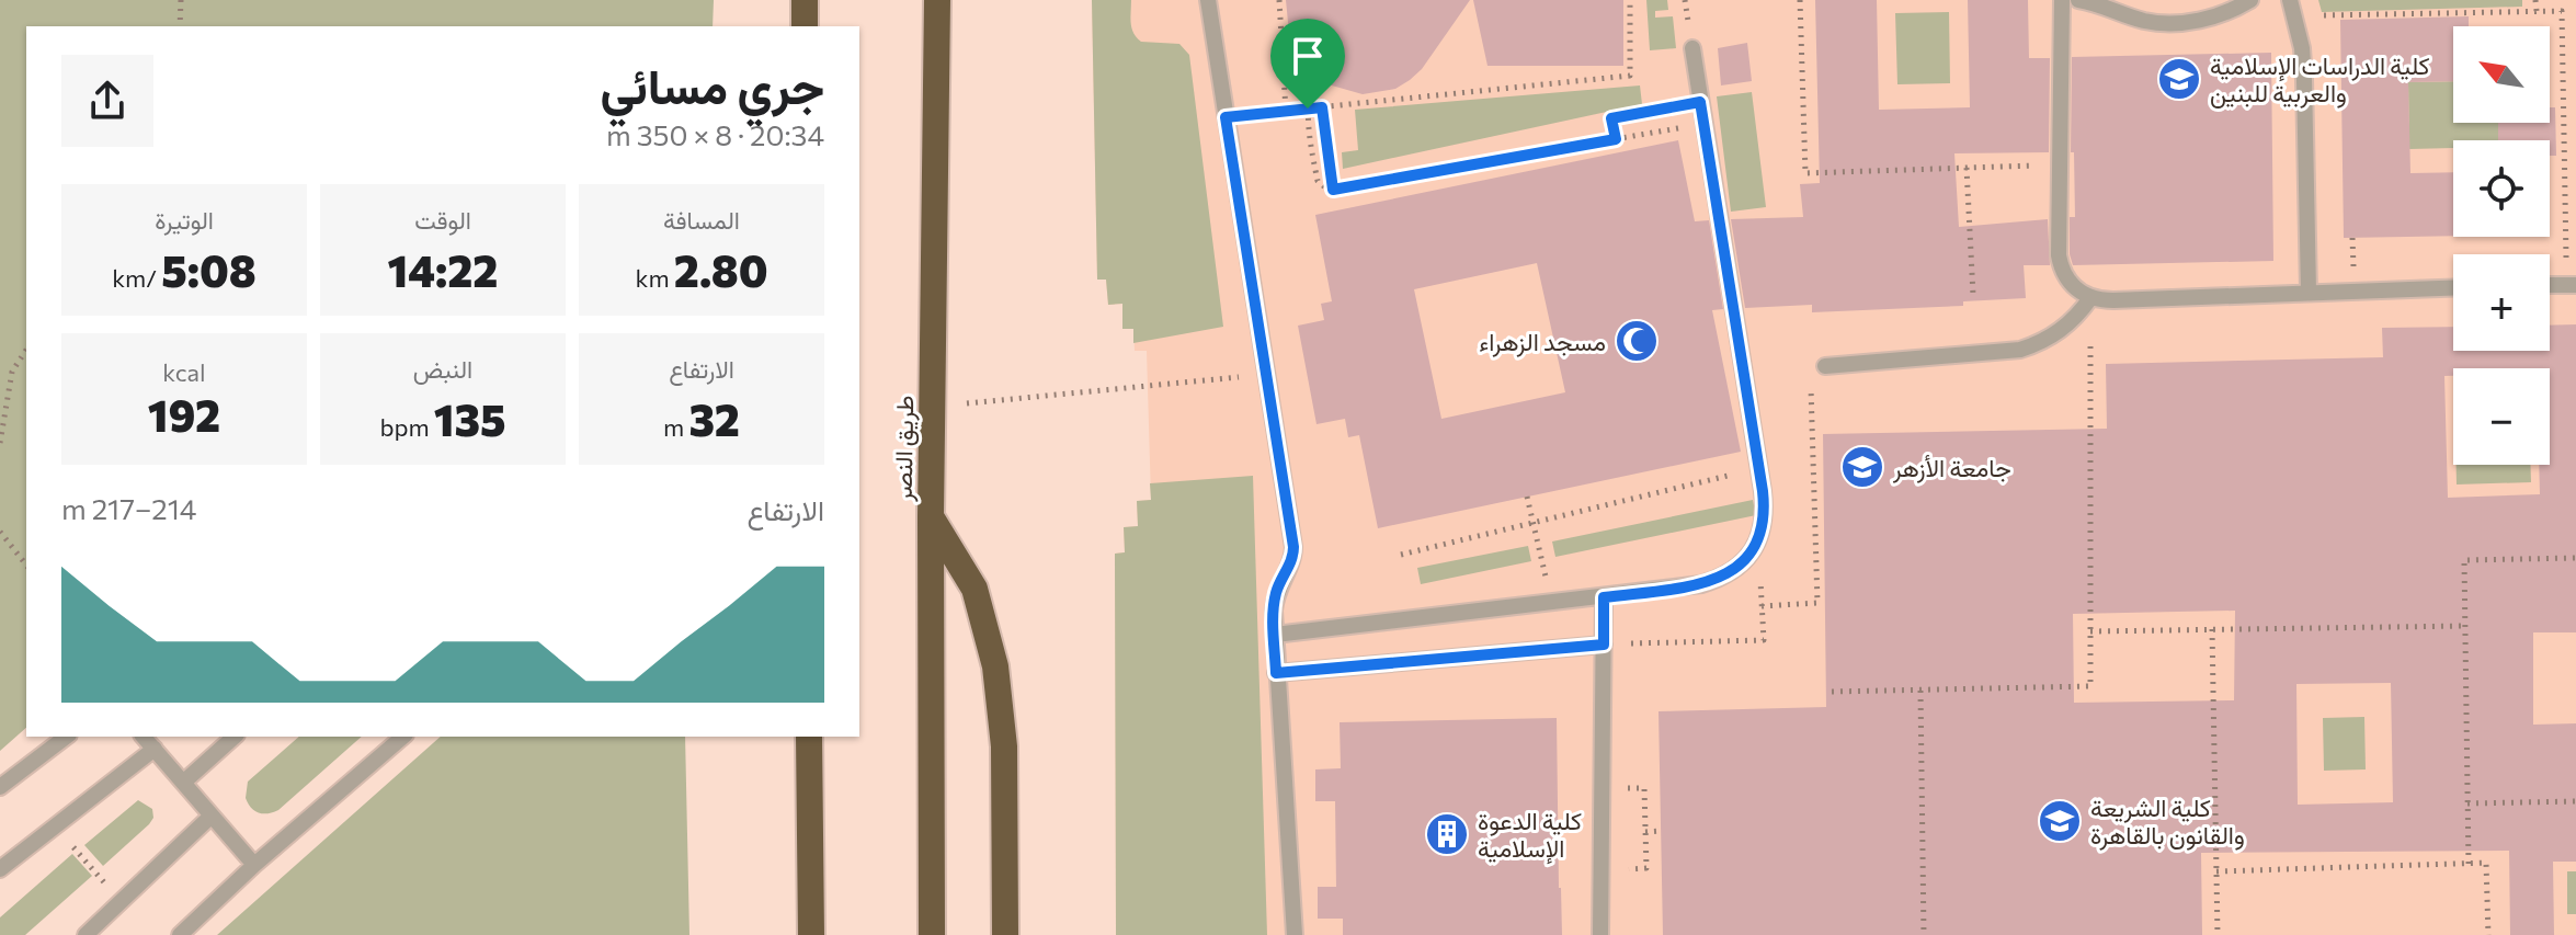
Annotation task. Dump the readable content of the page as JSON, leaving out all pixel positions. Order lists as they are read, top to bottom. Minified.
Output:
{"streets":{"highway":["طريق النصر"]},"places":{"school or university":["كلية الدراسات الإسلامية والعربية للبنين","جامعة الأزهر","كلية الشريعة والقانون بالقاهرة"],"mosque":["مسجد الزهراء"],"building":["كلية الدعوة الإسلامية"]},"north":"top left","page":{"map_buttons":["+","−"],"heading":["جري مسائي","20:34 · 8 × 350 m"],"stats":[["المسافة","2.80 km"],["الوقت","14:22"],["الوتيرة","5:08 /km"],["الارتفاع","32 m"],["النبض","135 bpm"],["kcal","192"]],"chart":["الارتفاع","214–217 m"]}}
